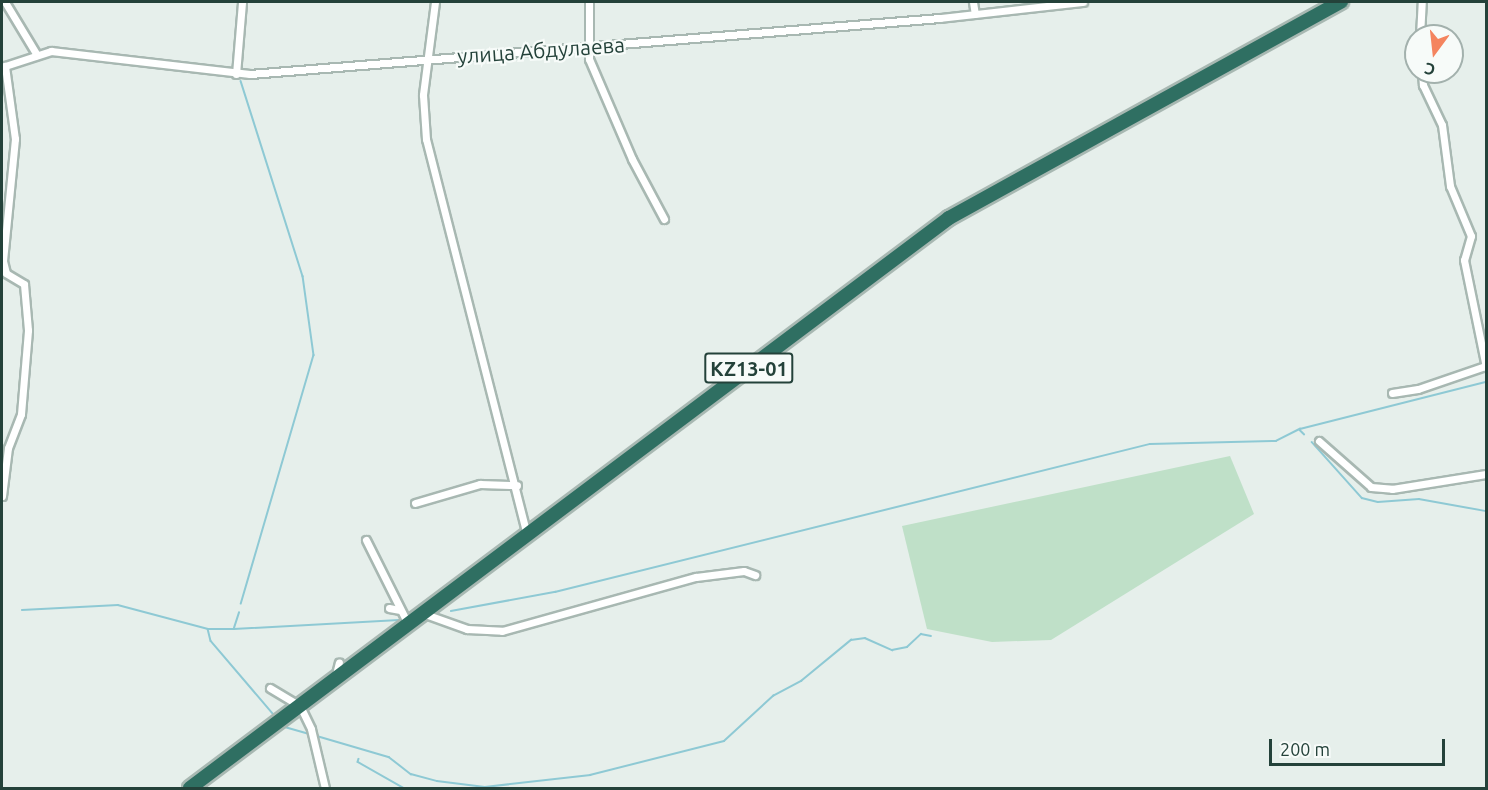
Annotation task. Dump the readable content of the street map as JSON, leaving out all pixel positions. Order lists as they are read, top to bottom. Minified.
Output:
{"streets":{"highway":["KZ13-01"],"street":["улица Абдулаева"]},"scale_bar":"200 m","north":"bottom"}
